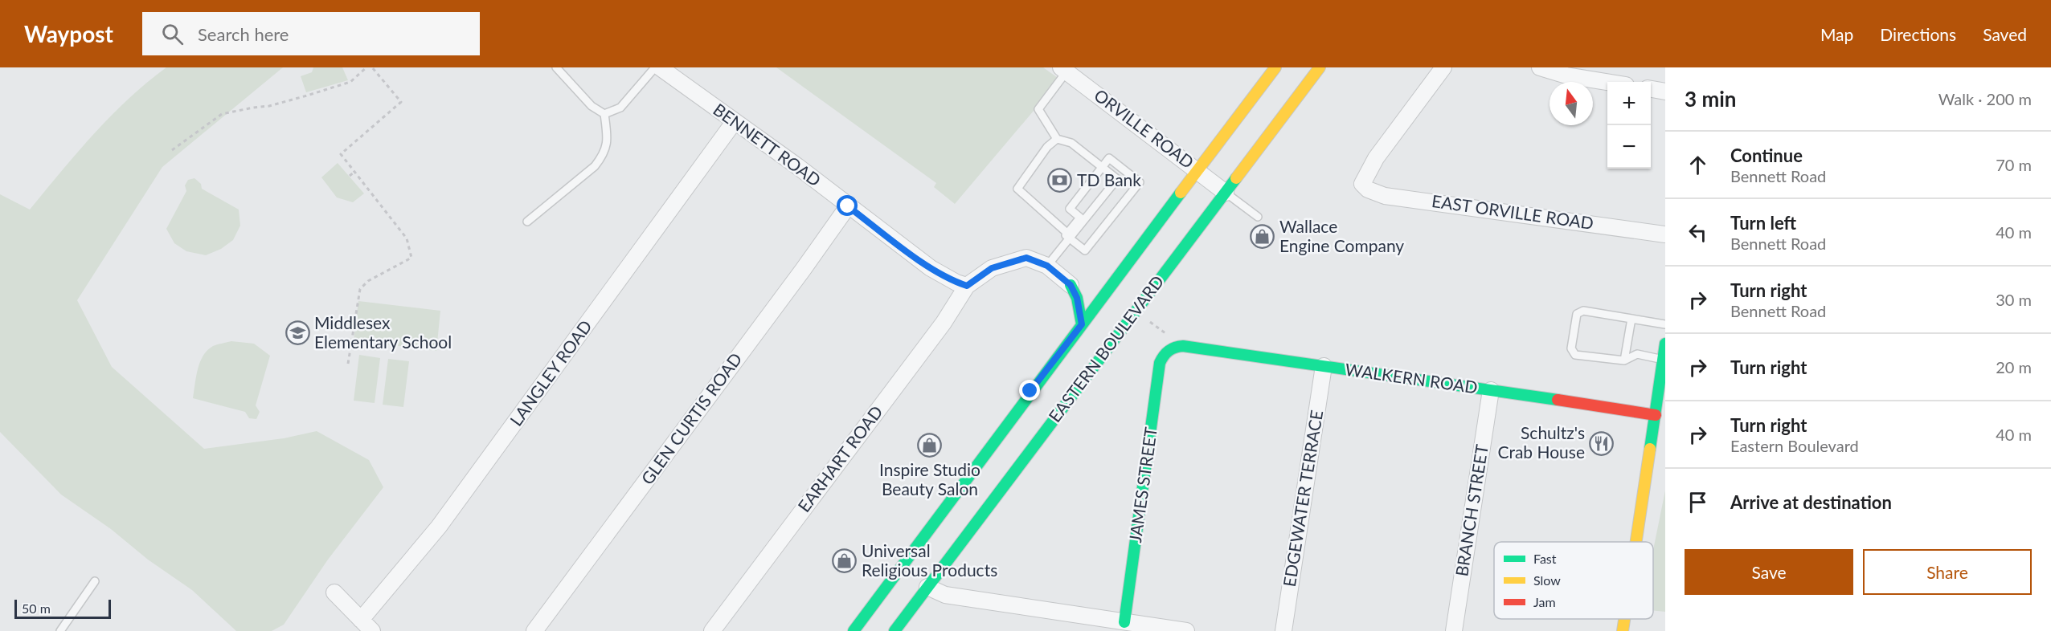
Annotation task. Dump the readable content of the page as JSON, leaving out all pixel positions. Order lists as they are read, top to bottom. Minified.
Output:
{"streets":{"main road":["EASTERN BOULEVARD","WALKERN ROAD","JAMES STREET"],"street":["ORVILLE ROAD","BENNETT ROAD","EAST ORVILLE ROAD","LANGLEY ROAD","GLEN CURTIS ROAD","EARHART ROAD","EDGEWATER TERRACE","BRANCH STREET"]},"crossings":[["ORVILLE ROAD","EASTERN BOULEVARD"],["BENNETT ROAD","LANGLEY ROAD"],["BENNETT ROAD","GLEN CURTIS ROAD"],["BENNETT ROAD","EARHART ROAD"],["WALKERN ROAD","JAMES STREET"],["WALKERN ROAD","EDGEWATER TERRACE"],["WALKERN ROAD","BRANCH STREET"]],"places":{"bank":["TD Bank"],"shop":["Wallace Engine Company","Inspire Studio Beauty Salon","Universal Religious Products"],"school or university":["Middlesex Elementary School"],"restaurant":["Schultz's Crab House"]},"legend":["Fast","Slow","Jam"],"scale_bar":"50 m","north":"top","page":{"header":"Waypost","search":"Search here","nav":["Map","Directions","Saved"],"heading":["3 min","Walk · 200 m"],"map_buttons":["+","−"],"list":[["Continue","Bennett Road","70 m"],["Turn left","Bennett Road","40 m"],["Turn right","Bennett Road","30 m"],["Turn right","20 m"],["Turn right","Eastern Boulevard","40 m"],"Arrive at destination"],"buttons":["Save","Share"],"scale":"50 m"}}
